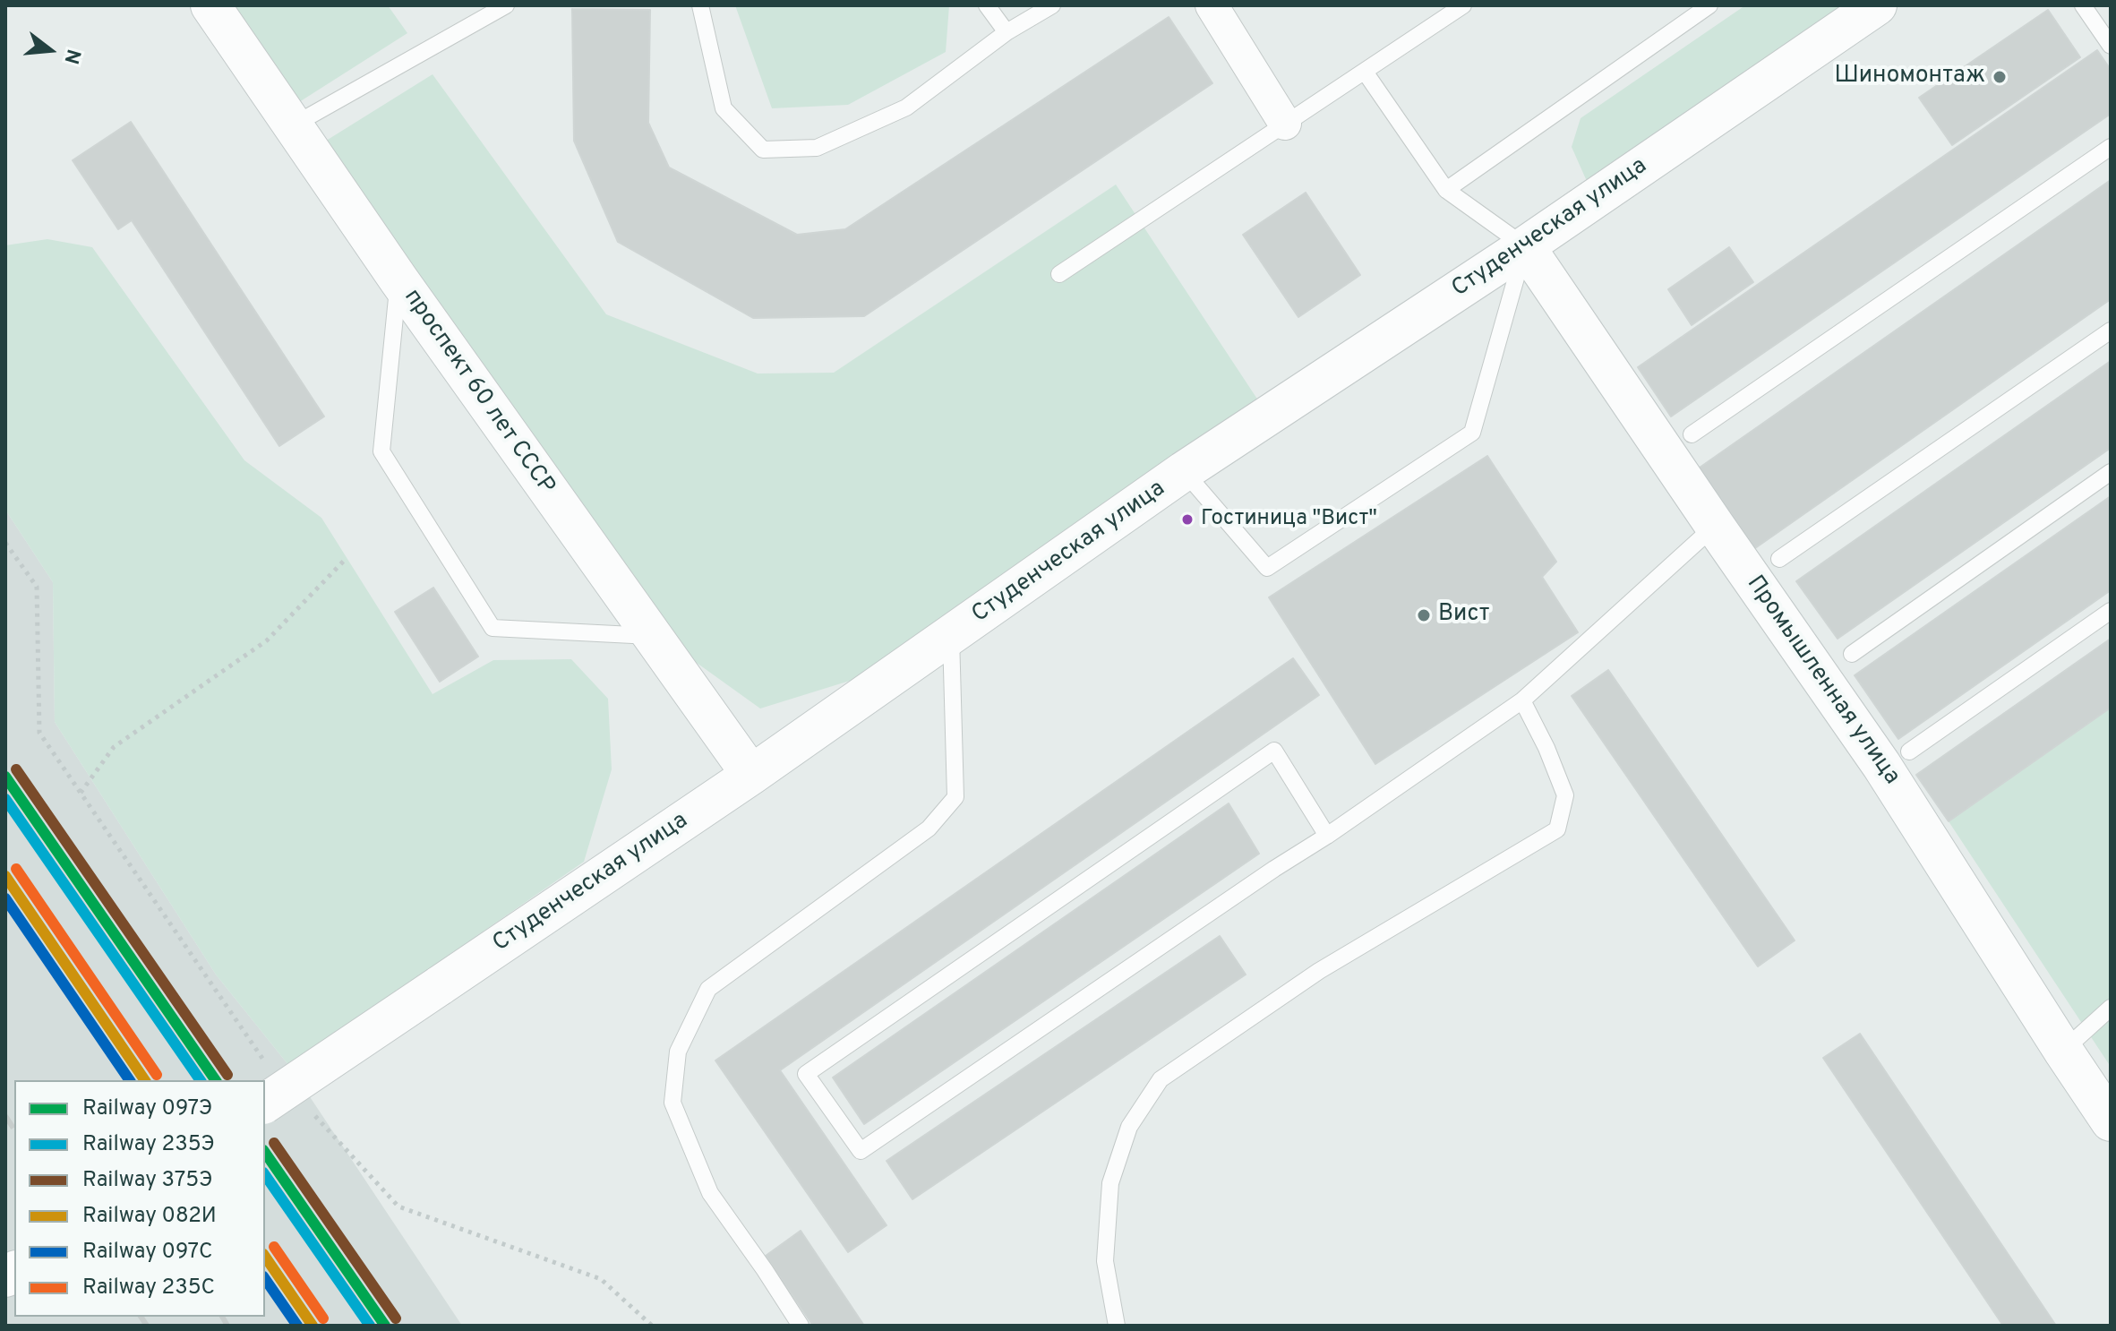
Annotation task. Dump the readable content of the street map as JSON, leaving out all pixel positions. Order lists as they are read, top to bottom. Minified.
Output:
{"streets":{"street":["Студенческая улица","проспект 60 лет СССР","Промышленная улица"]},"crossings":[["Студенческая улица","проспект 60 лет СССР"],["Студенческая улица","Промышленная улица"]],"places":["Шиномонтаж","Гостиница \"Вист\"","Вист"],"lines":["rail line 375Э","rail line 097Э","rail line 235Э","rail line 235С","rail line 082И","rail line 097С"],"legend":["Railway 097Э","Railway 235Э","Railway 375Э","Railway 082И","Railway 097С","Railway 235С"],"north":"right"}
